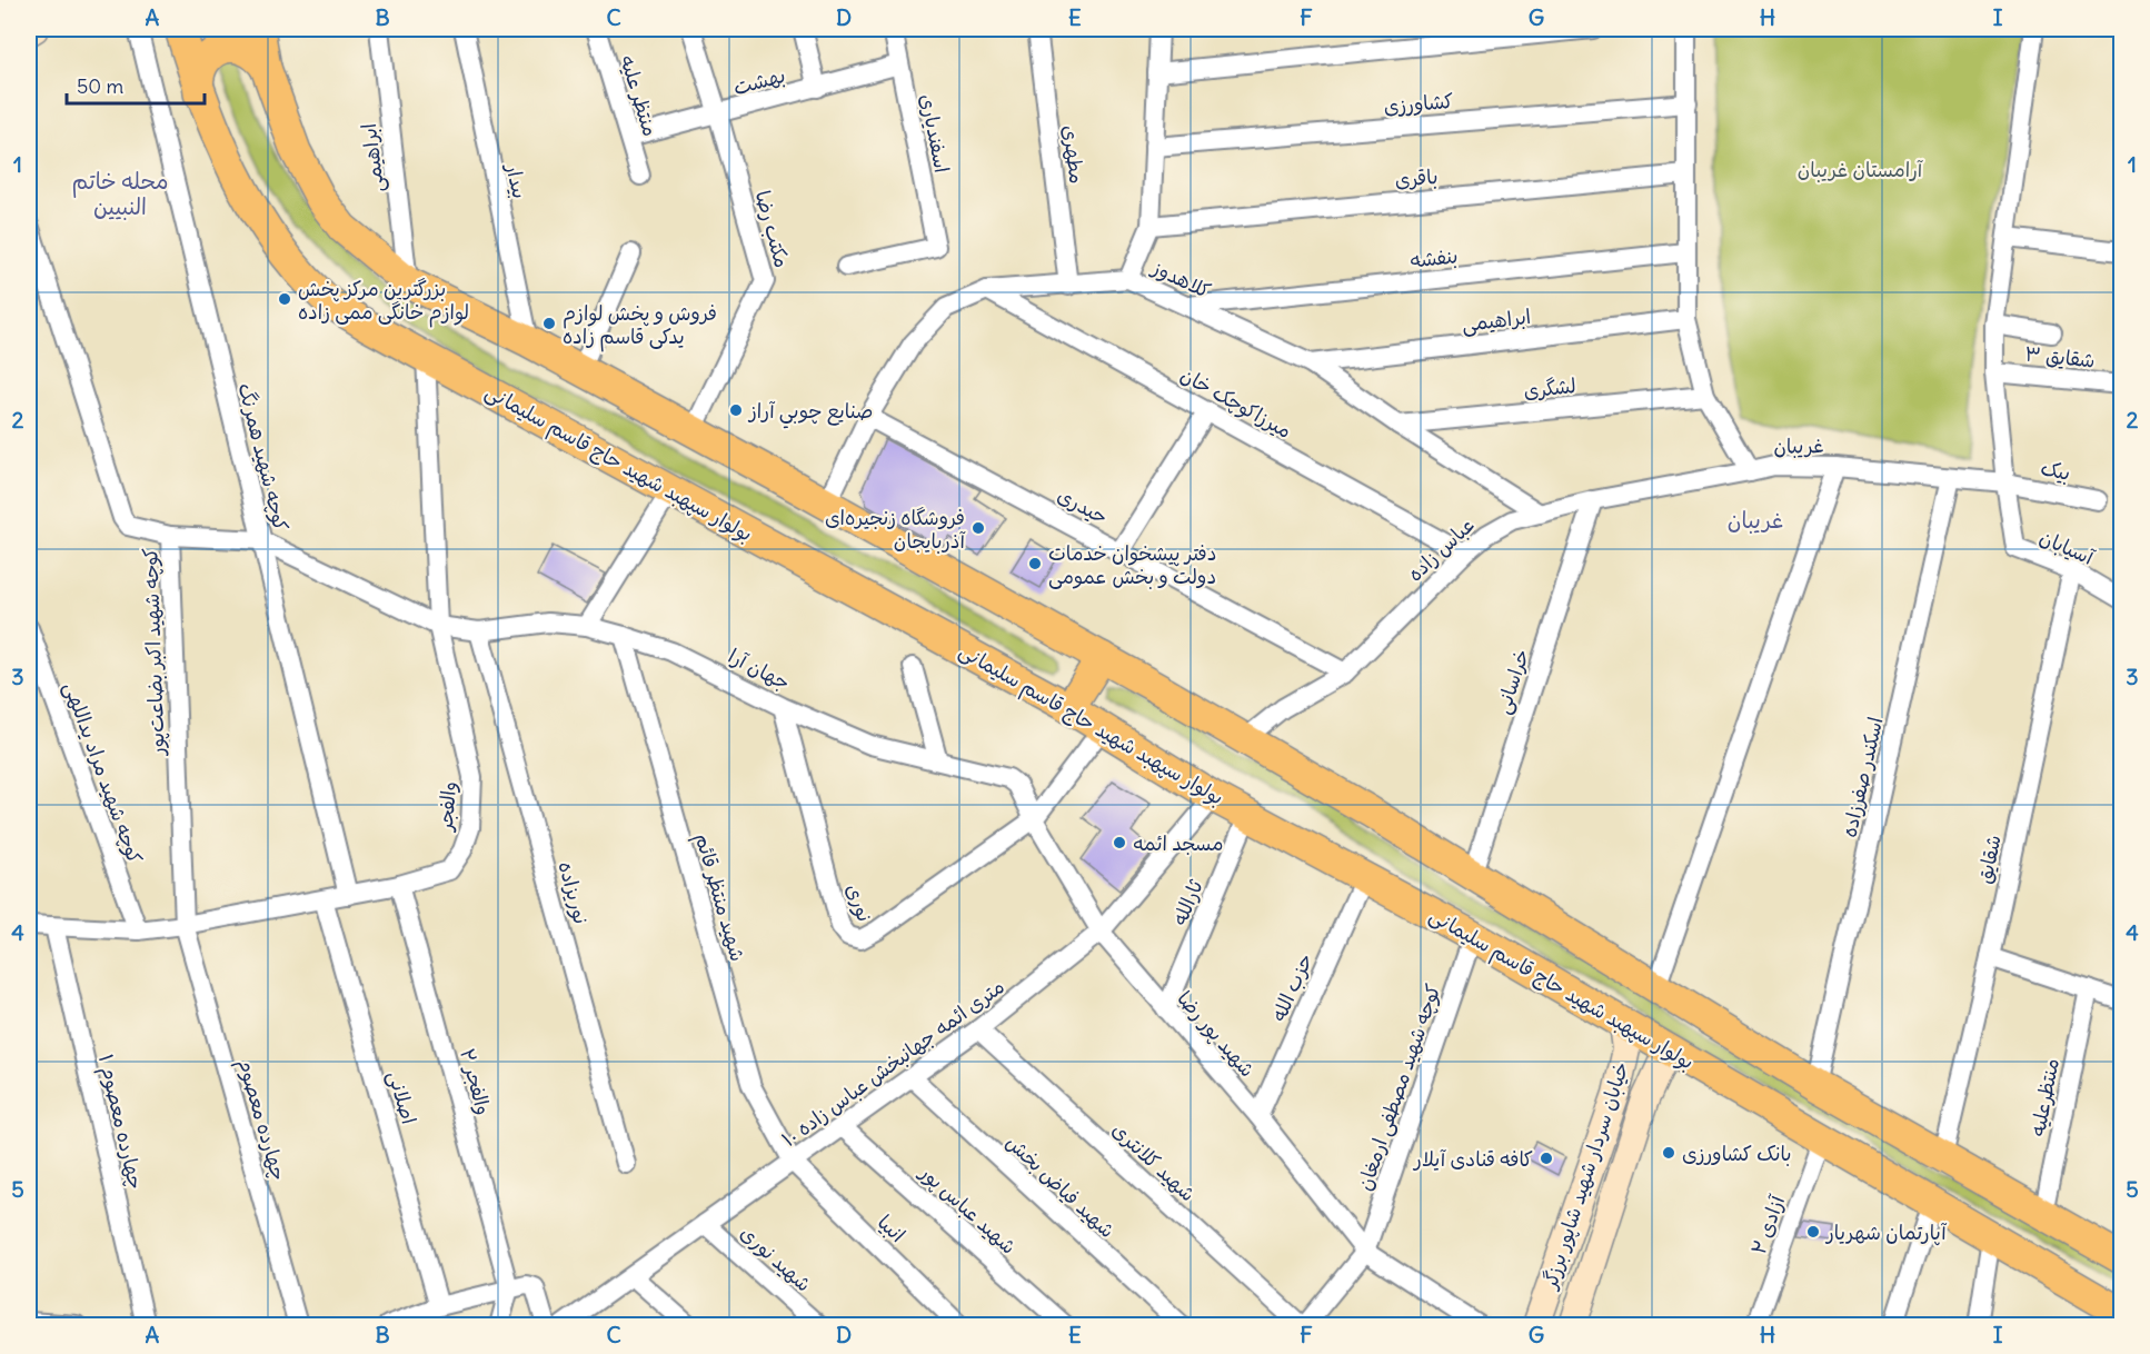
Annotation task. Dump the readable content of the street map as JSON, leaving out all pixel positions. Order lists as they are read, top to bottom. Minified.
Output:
{"streets":{"main road":["بولوار سپهبد شهید حاج قاسم سلیمانی","خیابان سردار شهید شاپور برزگر"],"street":["بهشت","منتظر علیه","کشاورزی","اسفندیاری","مطهری","ابراهیمی","باقری","بیدار","مکتب رضا","بنفشه","کلاهدوز","شقایق ۳","لشگری","میرزاکوچک خان","غریبان","کوچه شهید همرنگ","بیک","حیدری","آسیابان","عباس زاده","کوچه شهید اکبر بضاعت‌پور","جهان آرا","خراسانی","کوچه شهید مراد یداللهی","اسکندر صفرزاده","والفجر","شقایق","نوریزاده","شهید منتظر قائم","نوری","ثارالله","حزب الله","شهید پور رضا","۱۰ متری ائمه جهانبخش عباس زاده","والفجر ۲","کوچه شهید مصطفی ارمغان","اصلانی","منتظرعلیه","چهارده معصوم","چهارده معصوم ۱","شهید کلانتری","شهید فیاض بخش","شهید عباس پور","آزادی ۲","انبیا","شهید نوری"]},"crossings":[["بهشت","منتظر علیه"],["بهشت","اسفندیاری"],["بهشت","مکتب رضا"],["کشاورزی","غریبان"],["مطهری","کلاهدوز"],["ابراهیمی","کلاهدوز"],["ابراهیمی","غریبان"],["باقری","غریبان"],["بنفشه","کلاهدوز"],["بنفشه","غریبان"],["کلاهدوز","لشگری"],["کلاهدوز","میرزاکوچک خان"],["کلاهدوز","حیدری"],["کلاهدوز","عباس زاده"],["لشگری","غریبان"],["میرزاکوچک خان","عباس زاده"],["غریبان","بیک"],["غریبان","عباس زاده"],["کوچه شهید همرنگ","جهان آرا"],["کوچه شهید همرنگ","والفجر"],["بولوار سپهبد شهید حاج قاسم سلیمانی","والفجر"],["بولوار سپهبد شهید حاج قاسم سلیمانی","ثارالله"],["بولوار سپهبد شهید حاج قاسم سلیمانی","حزب الله"],["بولوار سپهبد شهید حاج قاسم سلیمانی","۱۰ متری ائمه جهانبخش عباس زاده"],["بولوار سپهبد شهید حاج قاسم سلیمانی","کوچه شهید مصطفی ارمغان"],["بولوار سپهبد شهید حاج قاسم سلیمانی","خیابان سردار شهید شاپور برزگر"],["بولوار سپهبد شهید حاج قاسم سلیمانی","آزادی ۲"],["بیک","آسیابان"],["بیک","اسکندر صفرزاده"],["حیدری","عباس زاده"],["آسیابان","شقایق"],["عباس زاده","خراسانی"],["کوچه شهید اکبر بضاعت‌پور","والفجر"],["کوچه شهید اکبر بضاعت‌پور","چهارده معصوم"],["جهان آرا","والفجر"],["جهان آرا","نوریزاده"],["جهان آرا","شهید منتظر قائم"],["جهان آرا","نوری"],["جهان آرا","شهید پور رضا"],["کوچه شهید مراد یداللهی","والفجر"],["والفجر","والفجر ۲"],["والفجر","اصلانی"],["والفجر","چهارده معصوم"],["والفجر","چهارده معصوم ۱"],["شهید منتظر قائم","۱۰ متری ائمه جهانبخش عباس زاده"],["شهید منتظر قائم","انبیا"],["نوری","شهید پور رضا"],["ثارالله","شهید پور رضا"],["حزب الله","شهید پور رضا"],["شهید پور رضا","۱۰ متری ائمه جهانبخش عباس زاده"],["شهید پور رضا","کوچه شهید مصطفی ارمغان"],["۱۰ متری ائمه جهانبخش عباس زاده","شهید کلانتری"],["۱۰ متری ائمه جهانبخش عباس زاده","شهید فیاض بخش"],["۱۰ متری ائمه جهانبخش عباس زاده","شهید عباس پور"],["۱۰ متری ائمه جهانبخش عباس زاده","انبیا"],["۱۰ متری ائمه جهانبخش عباس زاده","شهید نوری"]],"districts":["محله خاتم النبیین","غریبان"],"parks":["آرامستان غریبان"],"places":["بزرگترین مرکز پخش لوازم خانگی ممی زاده","فروش و پخش لوازم یدکی قاسم زاده","صنايع چوبي آراز","فروشگاه زنجیره‌ای آذربایجان","دفتر پیشخوان خدمات دولت و بخش عمومی","مسجد ائمه","بانک کشاورزی","کافه قنادی آیلار","آپارتمان شهریار"],"scale_bar":"50 m","grid":{"columns":["A","B","C","D","E","F","G","H","I"],"rows":["1","2","3","4","5"]}}
